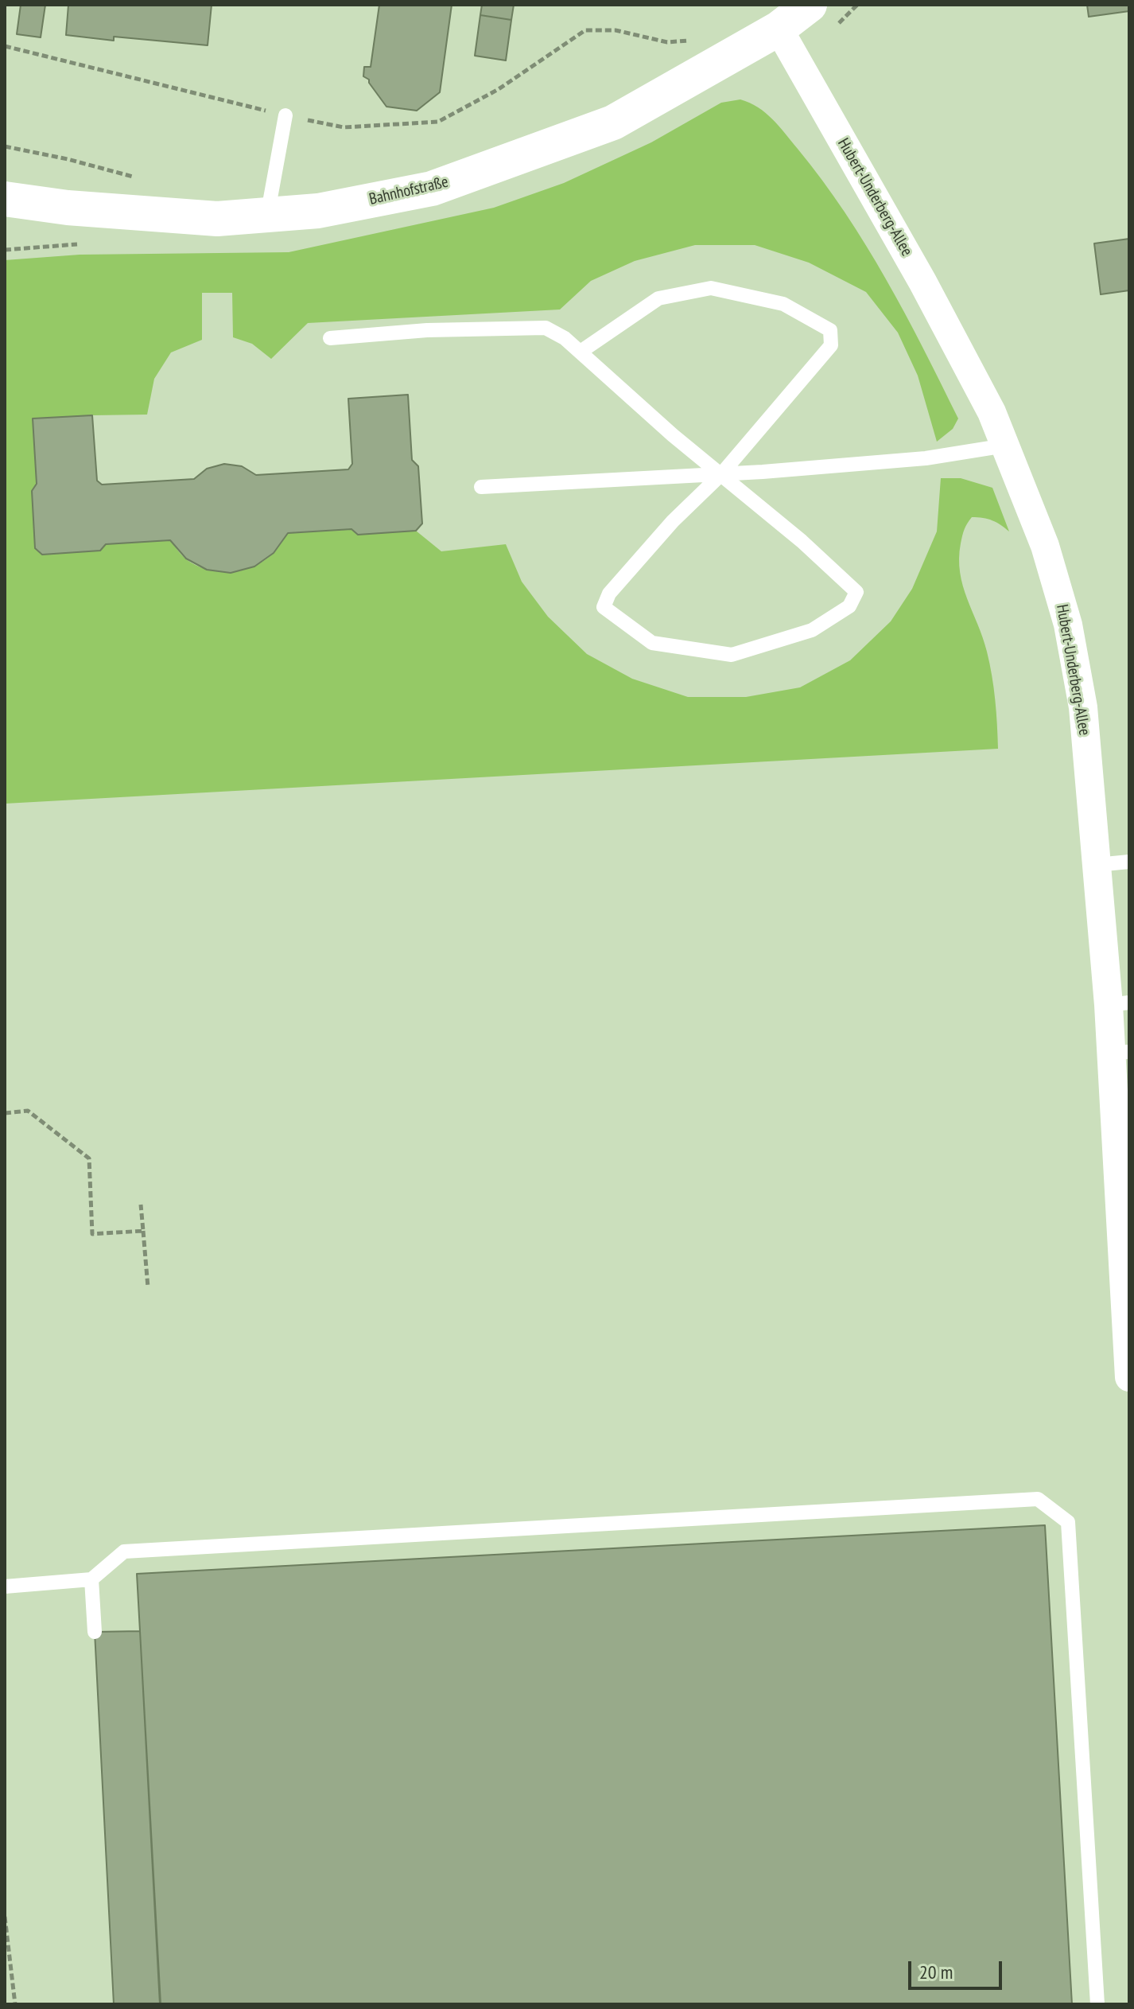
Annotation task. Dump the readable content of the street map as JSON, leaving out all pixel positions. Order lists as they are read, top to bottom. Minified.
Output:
{"streets":{"street":["Bahnhofstraße","Hubert-Underberg-Allee"]},"crossings":[["Bahnhofstraße","Hubert-Underberg-Allee"]],"scale_bar":"20 m"}
